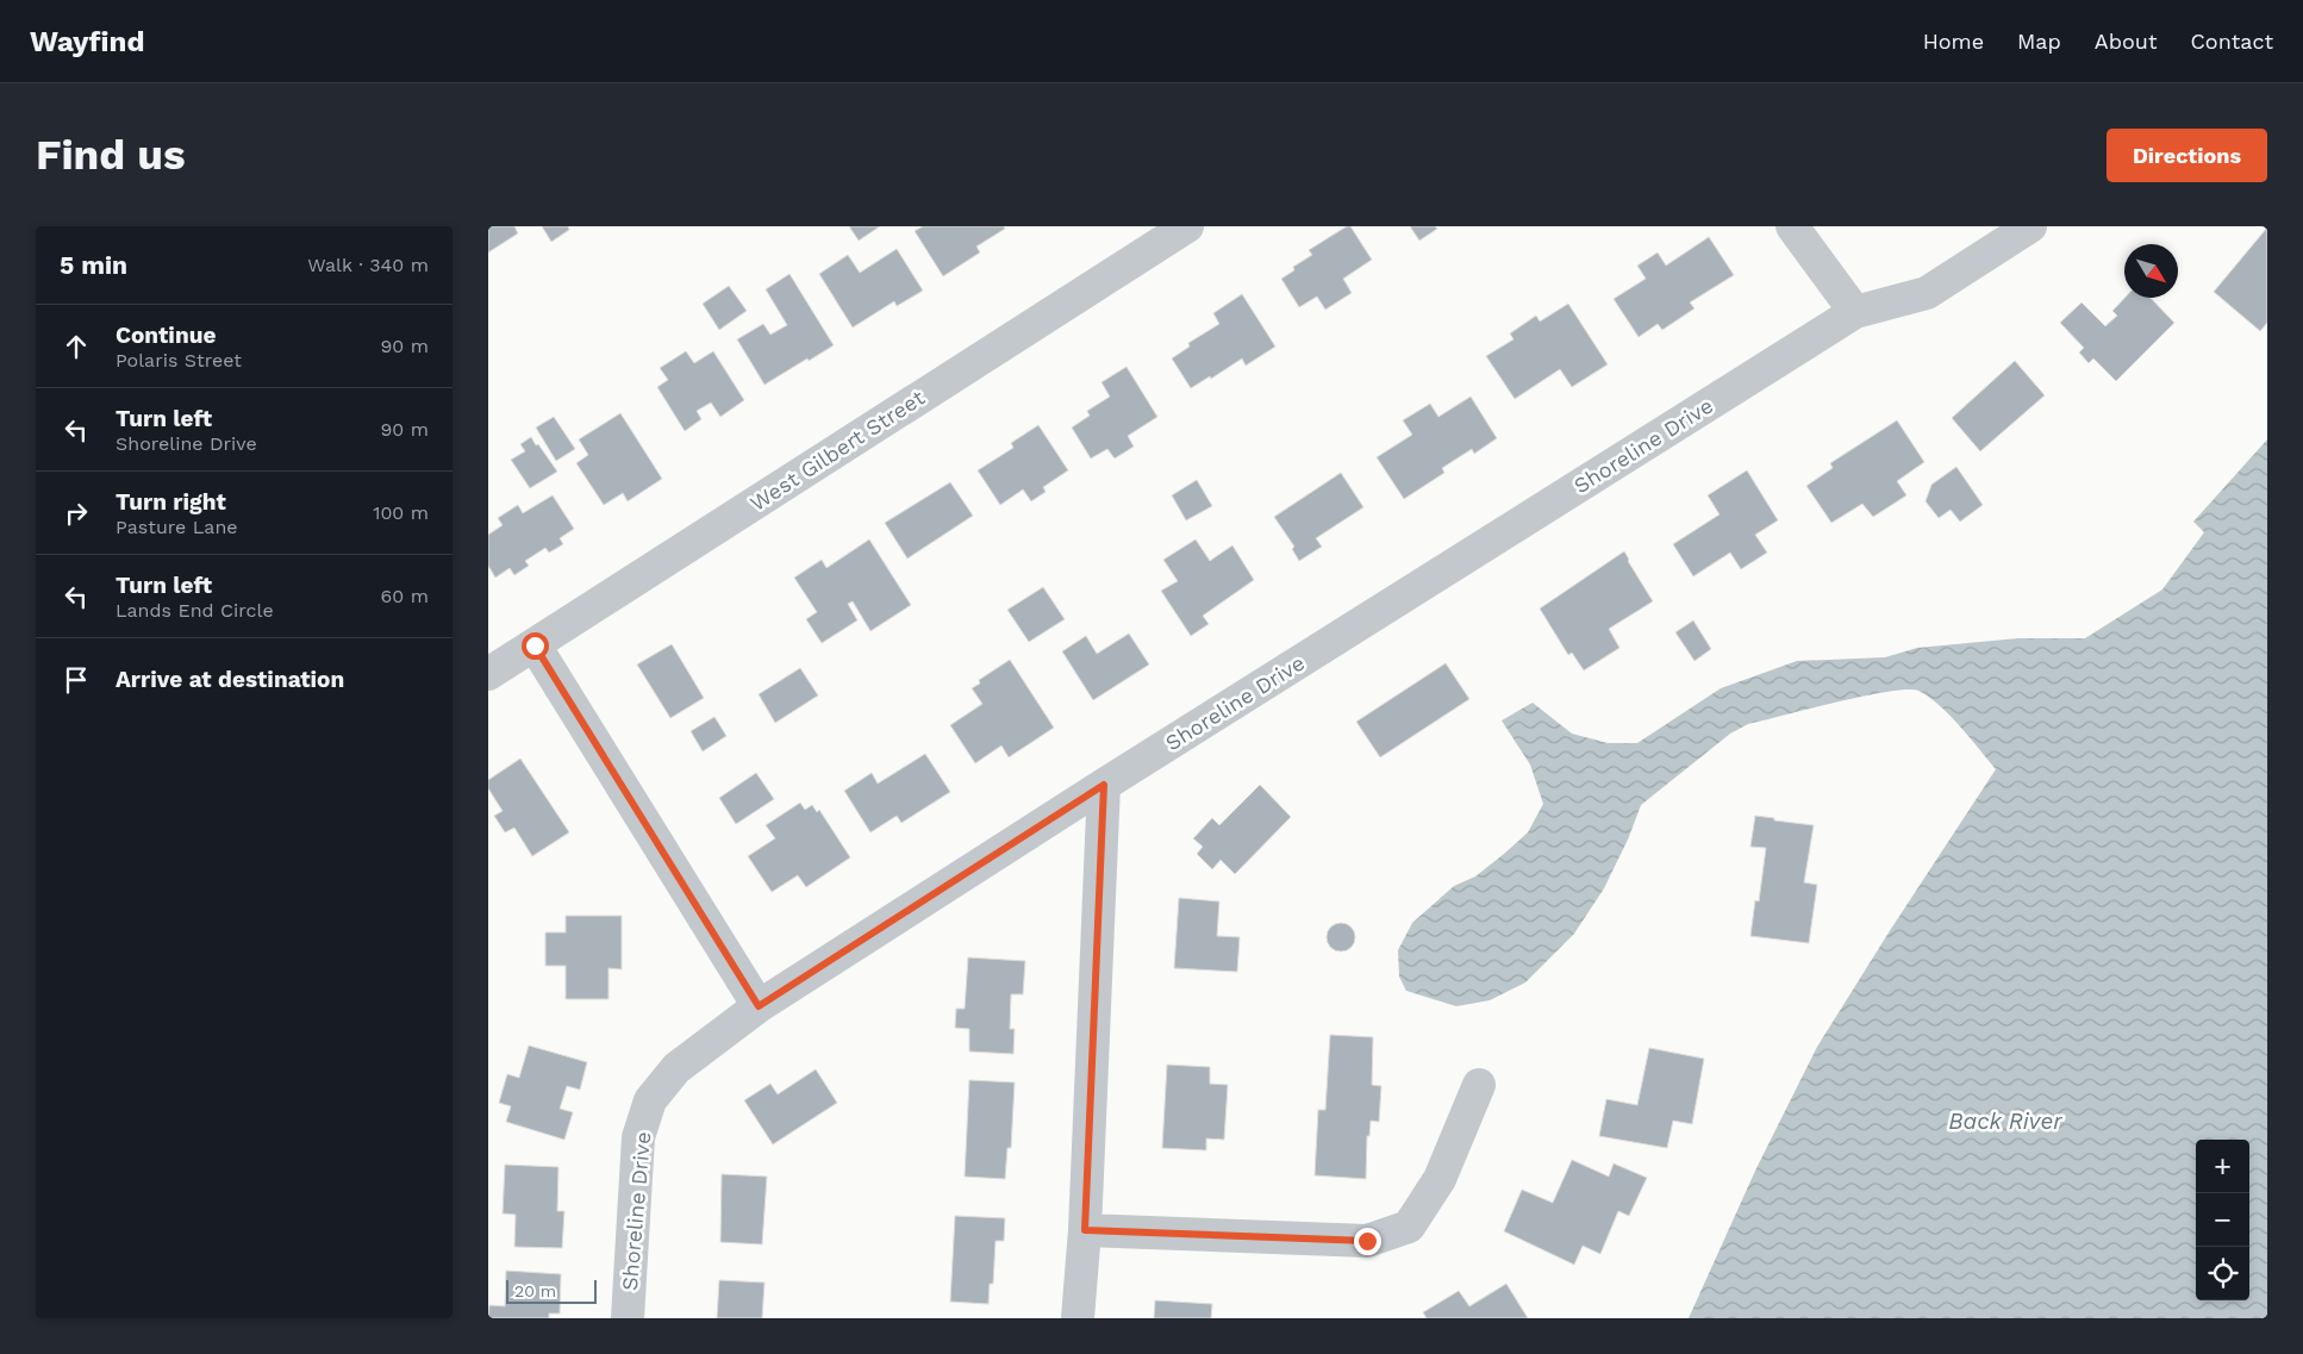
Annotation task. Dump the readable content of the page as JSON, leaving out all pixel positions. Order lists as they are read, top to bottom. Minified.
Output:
{"streets":{"street":["Shoreline Drive","West Gilbert Street"]},"water":["Back River"],"scale_bar":"20 m","north":"bottom right","page":{"header":"Wayfind","nav":["Home","Map","About","Contact"],"buttons":"Directions","title":"Find us","heading":["5 min","Walk · 340 m"],"list":[["Continue","Polaris Street","90 m"],["Turn left","Shoreline Drive","90 m"],["Turn right","Pasture Lane","100 m"],["Turn left","Lands End Circle","60 m"],"Arrive at destination"],"map_buttons":["+","−"],"scale":"20 m"}}
